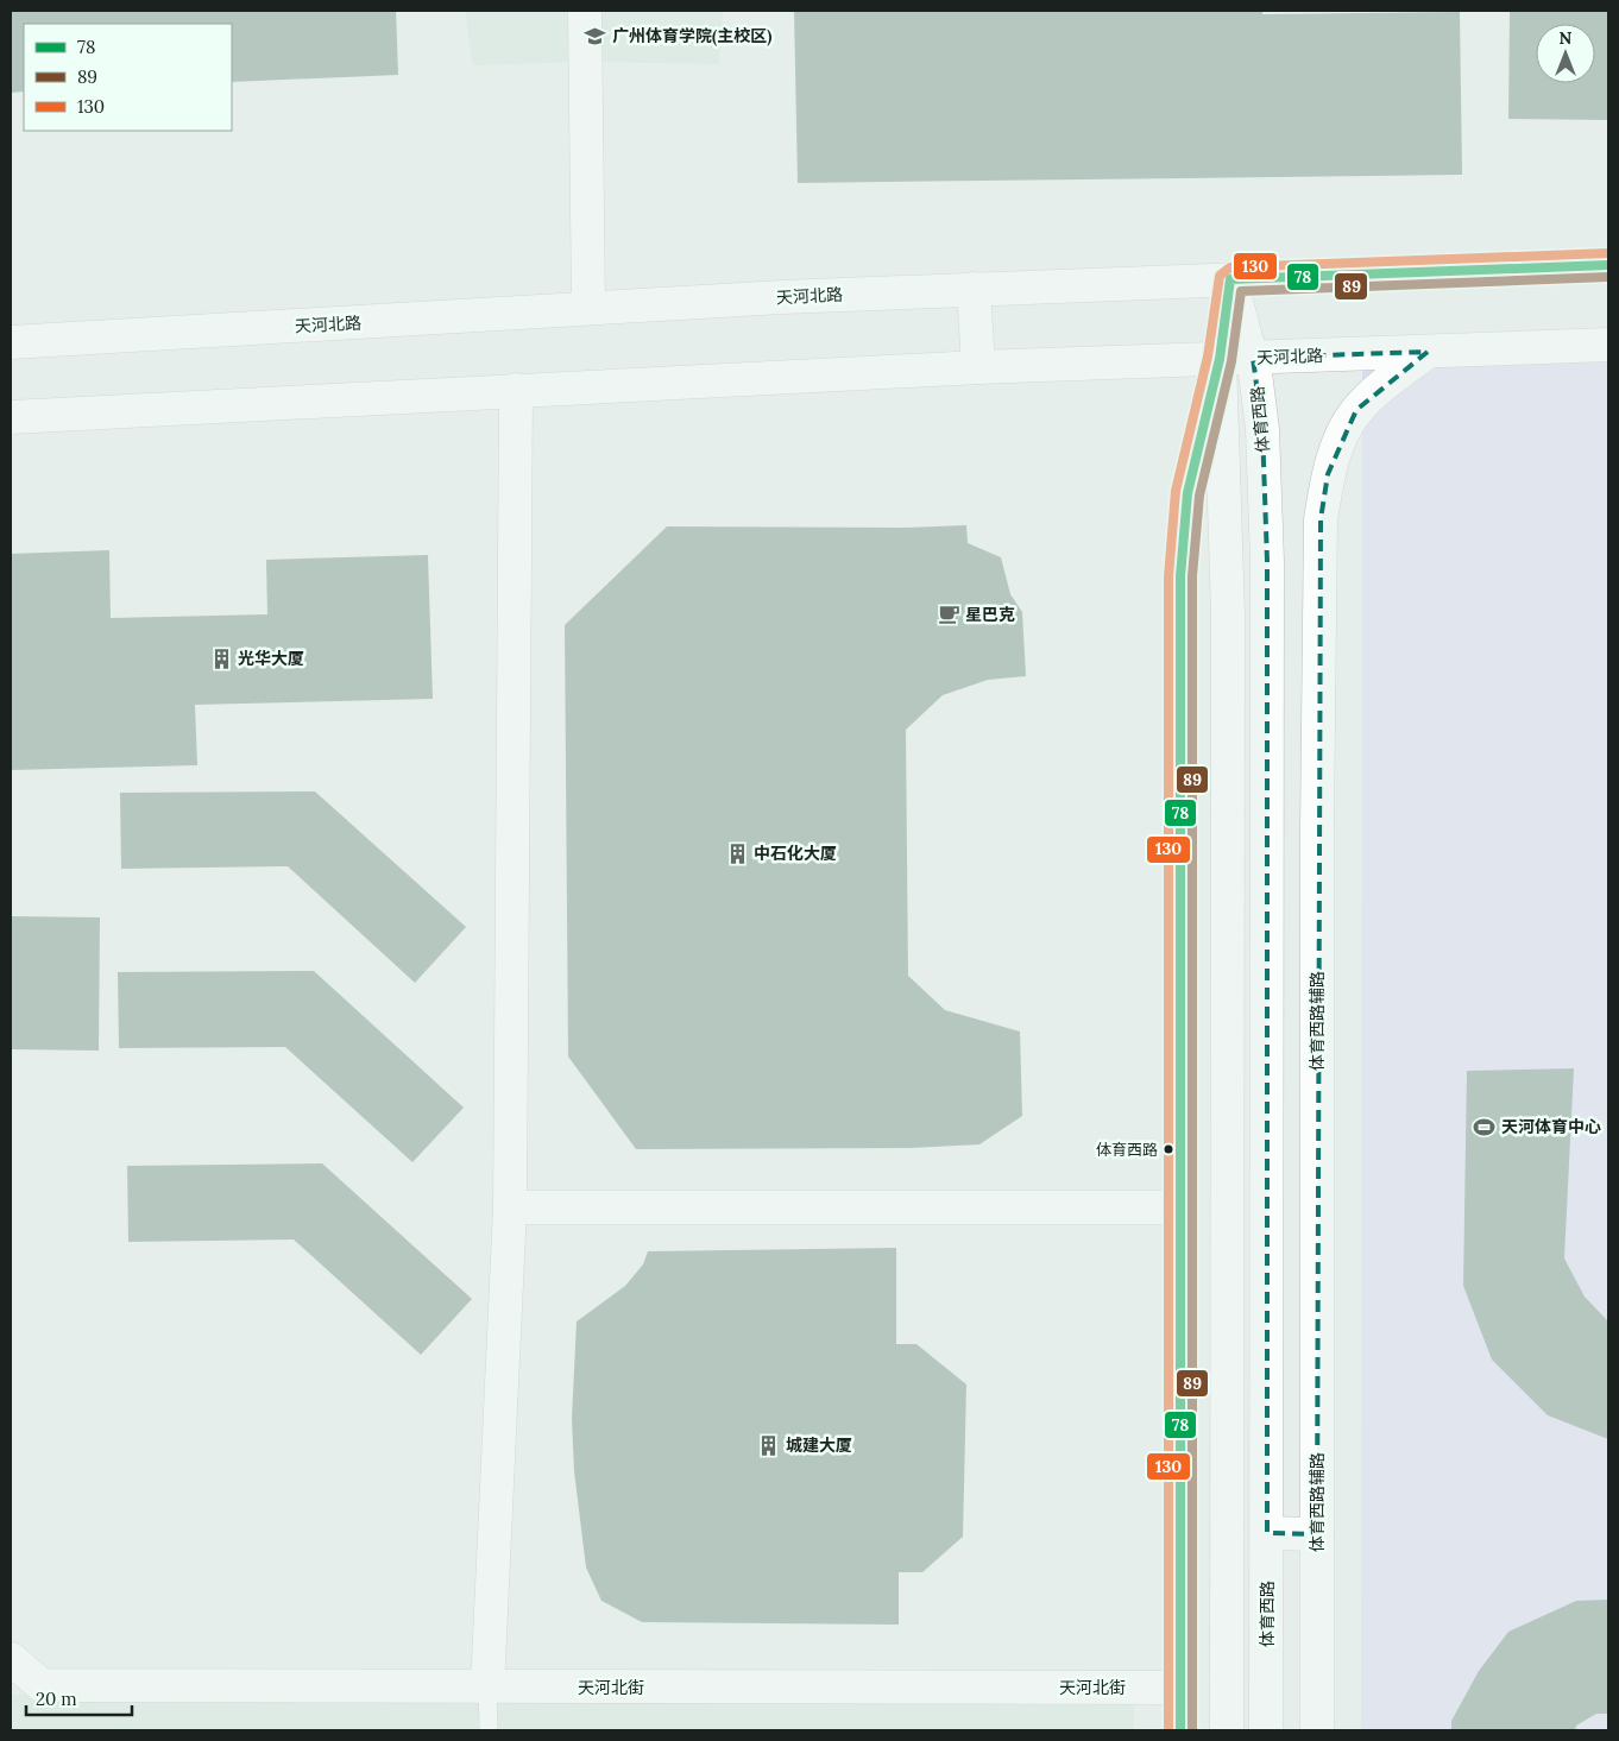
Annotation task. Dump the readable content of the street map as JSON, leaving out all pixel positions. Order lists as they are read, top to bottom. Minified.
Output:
{"streets":{"street":["天河北路","体育西路","体育西路辅路","天河北街"]},"crossings":[["天河北路","体育西路"],["天河北路","体育西路辅路"]],"places":{"school or university":["广州体育学院(主校区)"],"cafe":["星巴克"],"building":["光华大厦","中石化大厦","城建大厦"],"sports":["天河体育中心"],"other":["体育西路"]},"lines":["transit line 130","transit line 78","transit line 89"],"legend":["78","89","130"],"scale_bar":"20 m","north":"top"}
